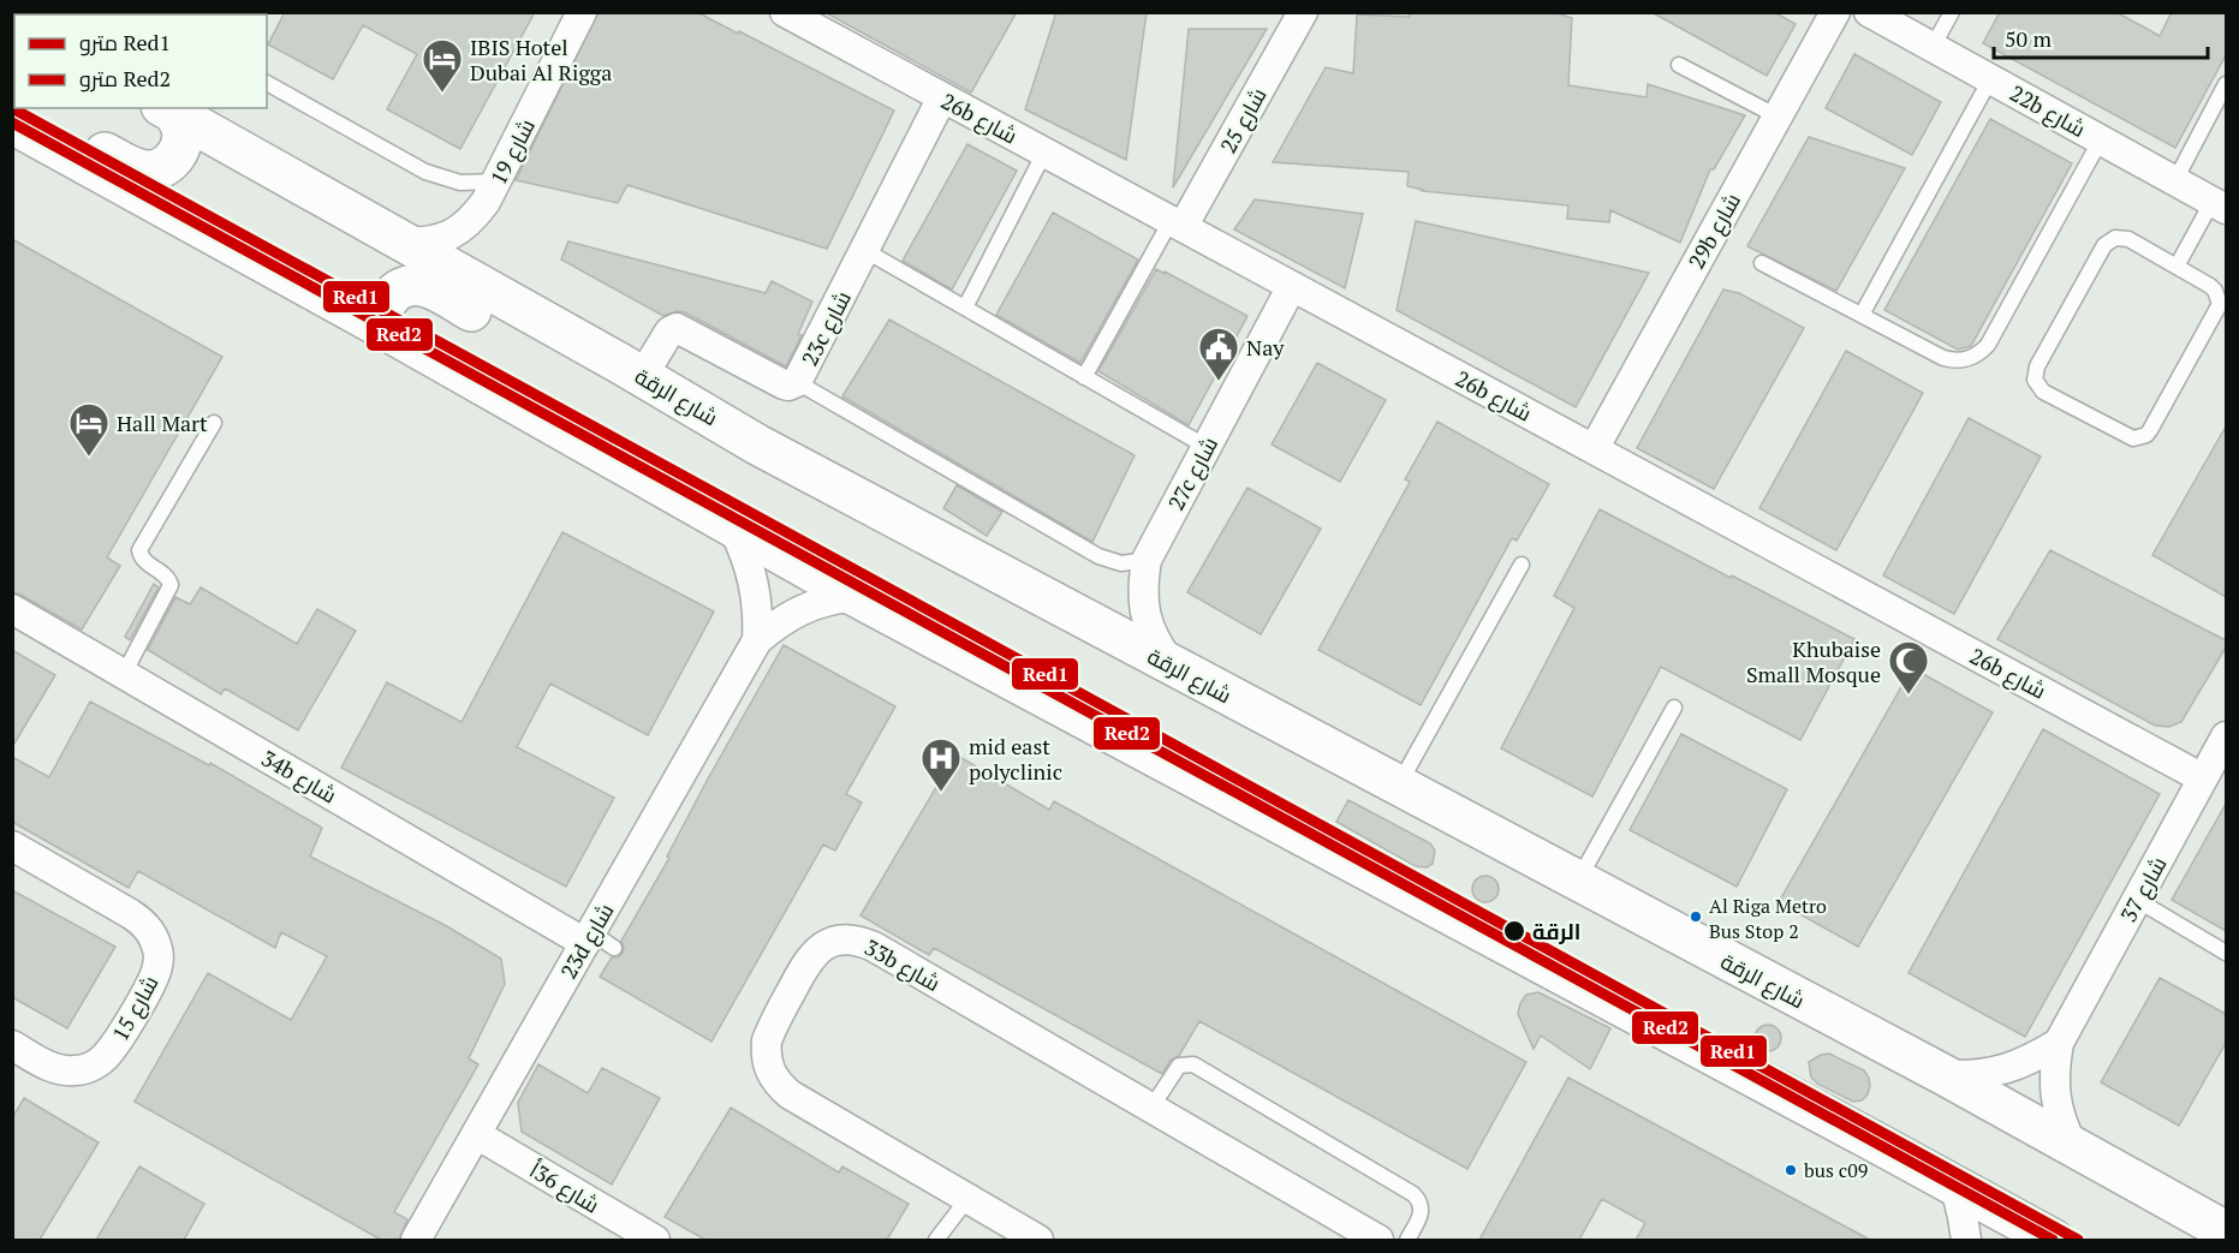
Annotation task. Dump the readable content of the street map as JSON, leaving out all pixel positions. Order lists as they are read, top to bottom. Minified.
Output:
{"streets":{"street":["22b شارع","26b شارع","شارع 25","شارع 19","29b شارع","23c شارع","شارع الرقة","27c شارع","34b شارع","شارع 37","23d شارع","33b شارع","شارع 15","شارع 36أ"]},"crossings":[["26b شارع","شارع 25"],["26b شارع","29b شارع"],["26b شارع","23c شارع"],["26b شارع","27c شارع"],["26b شارع","شارع 37"],["شارع 19","شارع الرقة"],["23c شارع","شارع الرقة"],["شارع الرقة","27c شارع"],["شارع الرقة","شارع 37"],["34b شارع","23d شارع"],["23d شارع","شارع 36أ"]],"places":{"hotel":["IBIS Hotel Dubai Al Rigga","Hall Mart"],"public building":["Nay"],"mosque":["Khubaise Small Mosque"],"hospital":["mid east polyclinic"],"other":["Al Riga Metro Bus Stop 2","الرقة","bus c09"]},"lines":["metro line Red1","metro line Red2"],"legend":["مترو Red1","مترو Red2"],"scale_bar":"50 m"}
